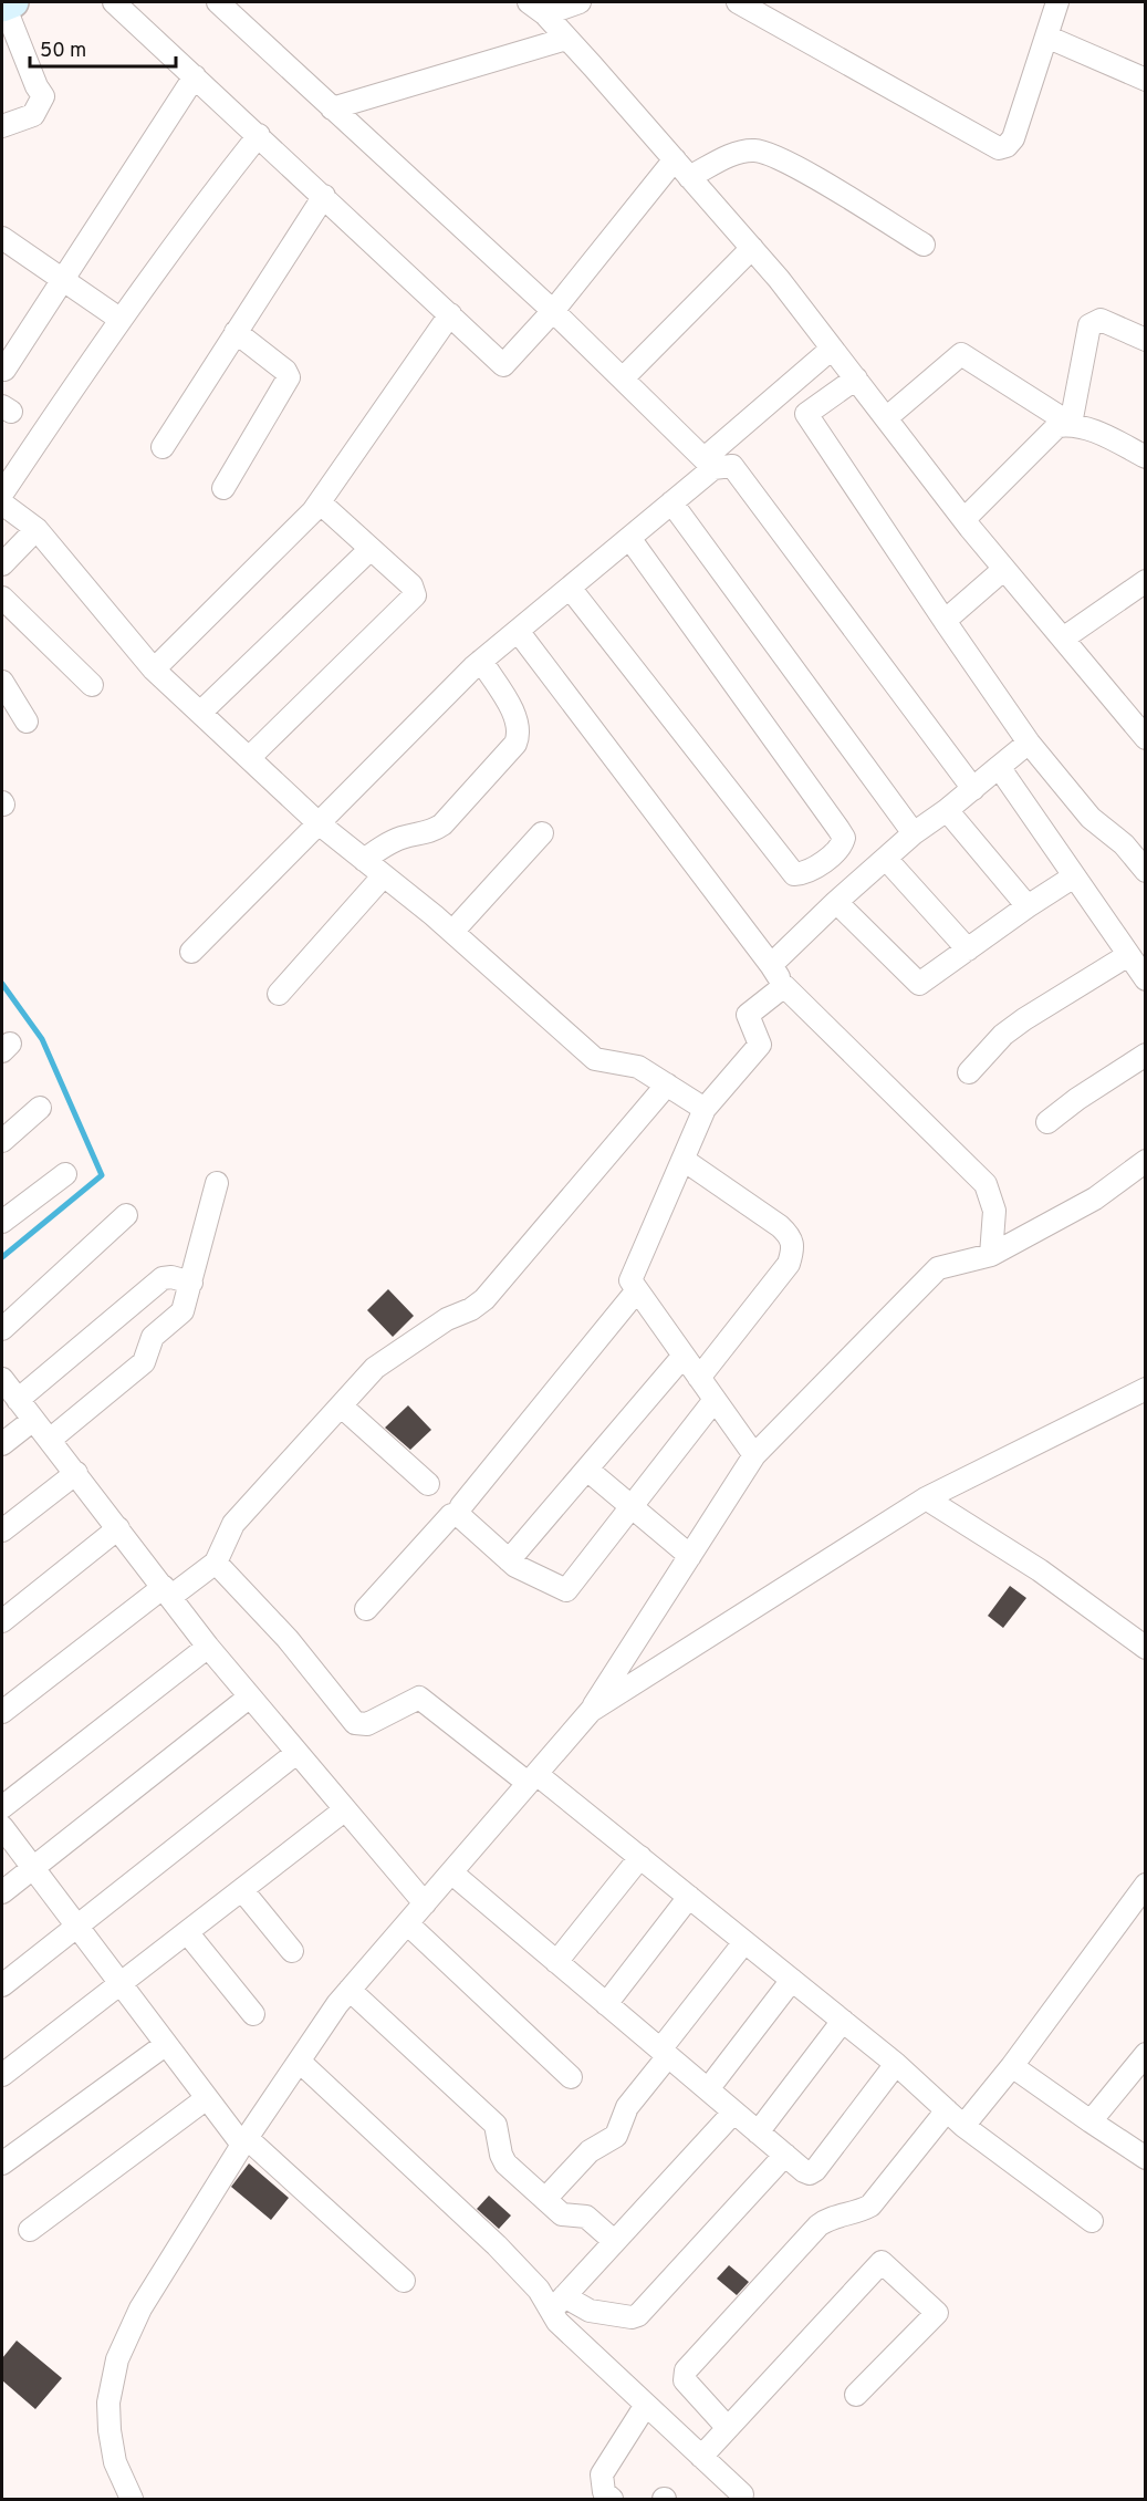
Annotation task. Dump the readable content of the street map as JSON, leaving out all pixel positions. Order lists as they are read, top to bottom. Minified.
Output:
{"scale_bar":"50 m"}
